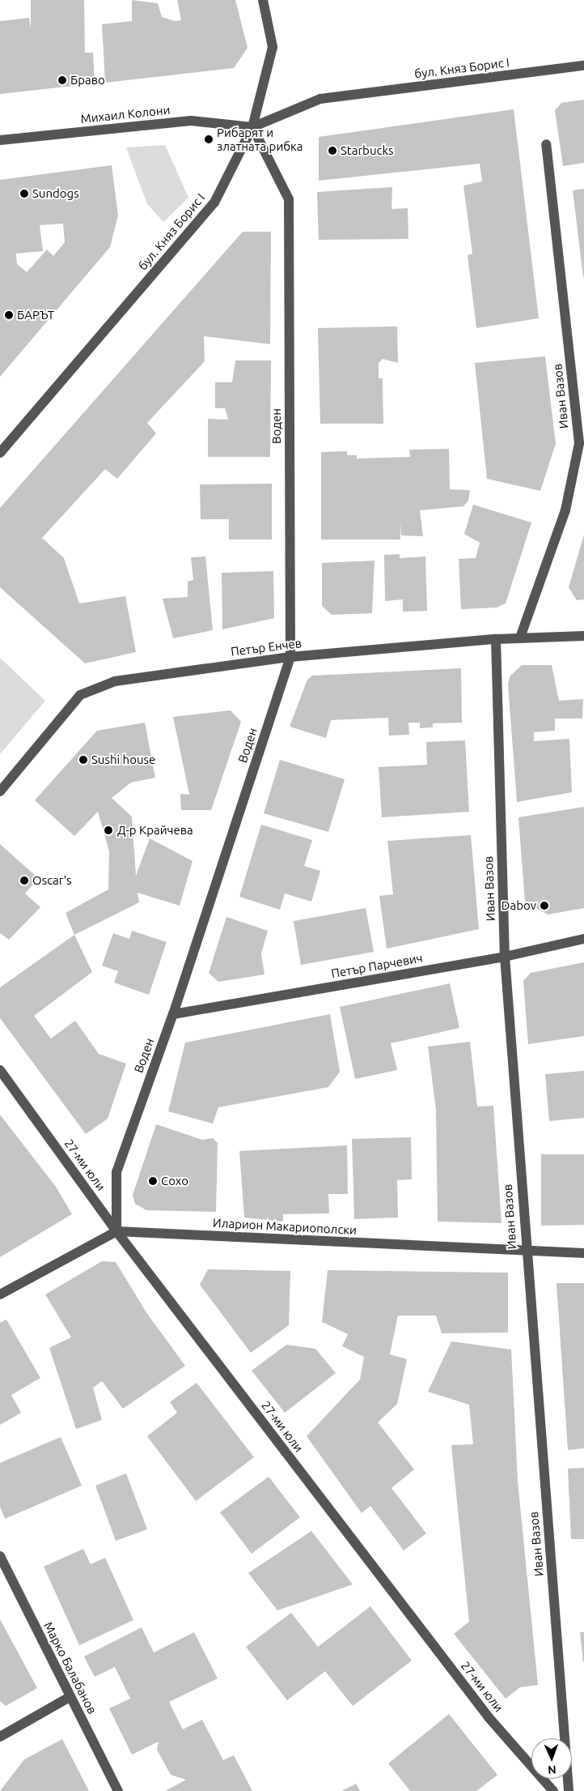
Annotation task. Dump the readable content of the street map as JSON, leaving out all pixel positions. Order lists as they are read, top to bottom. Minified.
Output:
{"streets":{"street":["бул. Княз Борис I","Михаил Колони","Иван Вазов","Воден","Петър Енчев","Петър Парчевич","27-ми юли","Иларион Макариополски","Марко Балабанов"]},"crossings":[["бул. Княз Борис I","Михаил Колони"],["бул. Княз Борис I","Воден"],["Михаил Колони","Воден"],["Иван Вазов","Петър Енчев"],["Иван Вазов","Петър Парчевич"],["Иван Вазов","Иларион Макариополски"],["Воден","Петър Енчев"],["Воден","Петър Парчевич"],["Воден","27-ми юли"],["Воден","Иларион Макариополски"],["27-ми юли","Иларион Макариополски"]],"places":["Браво","Рибарят и златната рибка","Starbucks","Sundogs","БАРЪТ","Sushi house","Д-р Крайчева","Oscar's","Dabov","Сохо"],"north":"bottom"}
